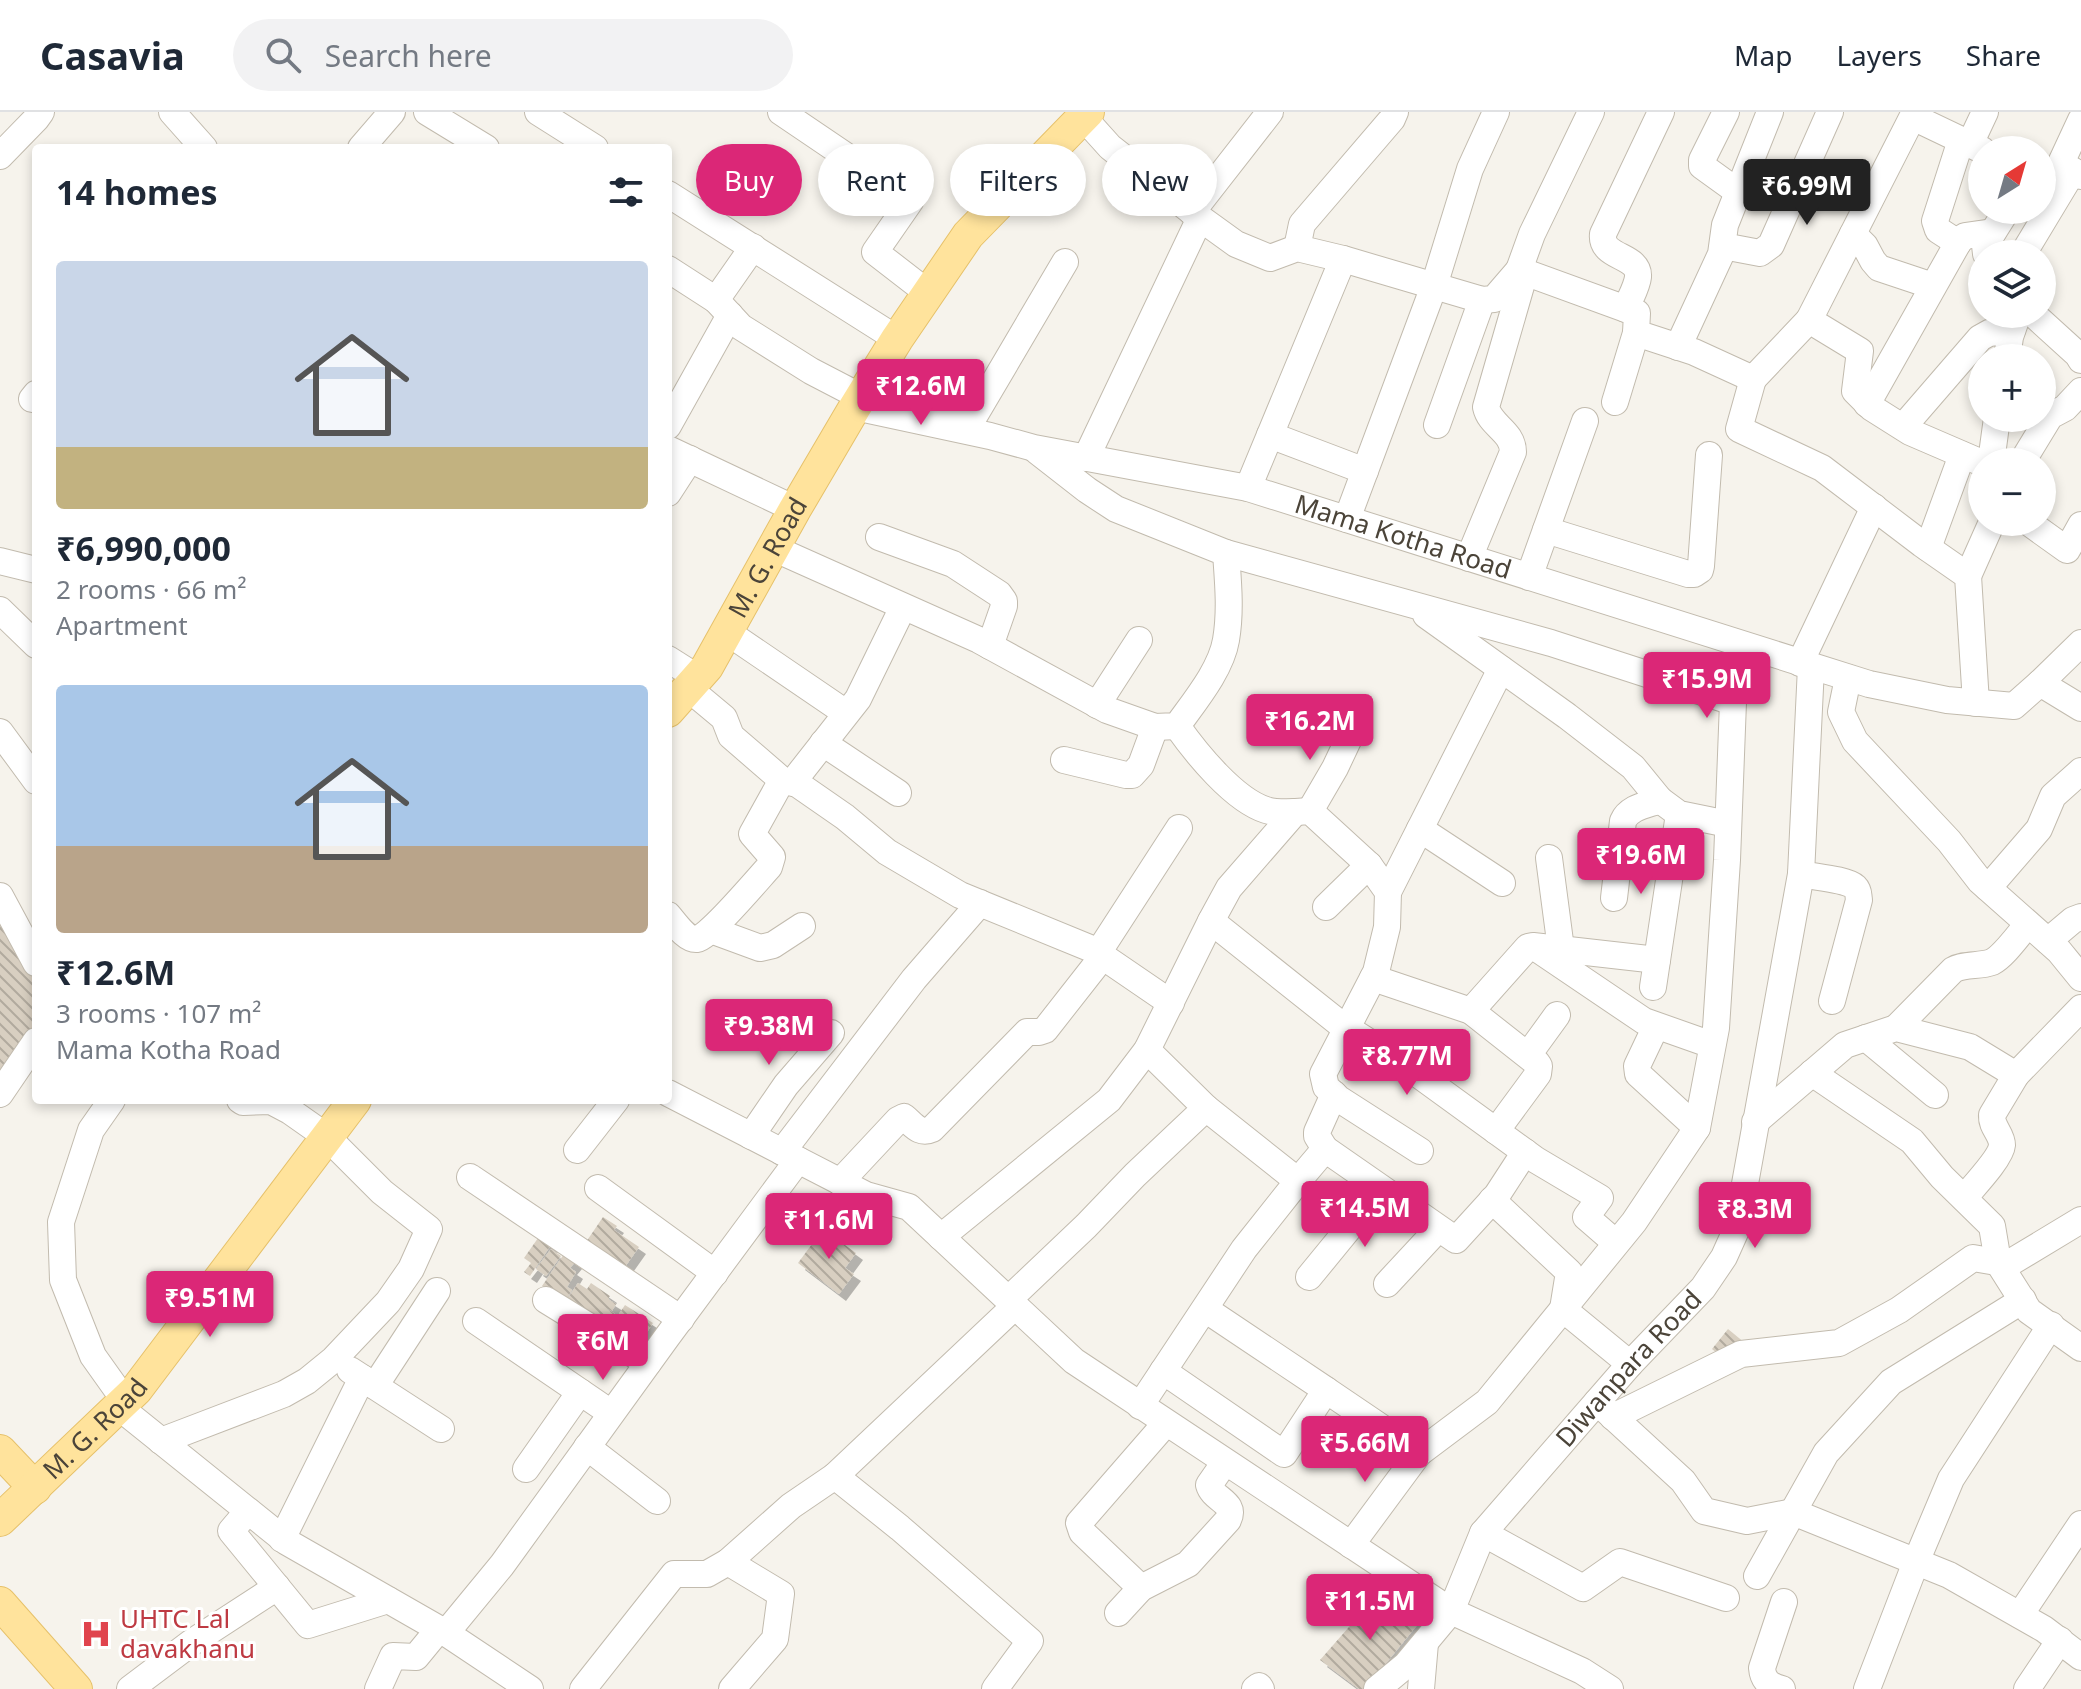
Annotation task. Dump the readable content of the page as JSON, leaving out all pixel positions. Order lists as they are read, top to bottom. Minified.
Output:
{"streets":{"main road":["M. G. Road"],"street":["Mama Kotha Road","Diwanpara Road"]},"crossings":[["Mama Kotha Road","M. G. Road"],["Mama Kotha Road","Diwanpara Road"]],"places":{"hospital":["UHTC Lal davakhanu"]},"north":"top right","page":{"header":"Casavia","search":"Search here","nav":["Map","Layers","Share"],"map_buttons":["+","−"],"chip":["Buy","Rent","Filters","New"],"heading":"14 homes","price":["₹6.99M","₹12.6M","₹15.9M","₹16.2M","₹19.6M","₹9.38M","₹8.77M","₹14.5M","₹8.3M","₹11.6M","₹9.51M","₹6M","₹5.66M","₹11.5M"],"list":[{"name":"₹6,990,000","note":"2 rooms · 66 m² · Apartment"},{"name":"₹12.6M","note":"3 rooms · 107 m² · Mama Kotha Road"}]}}
